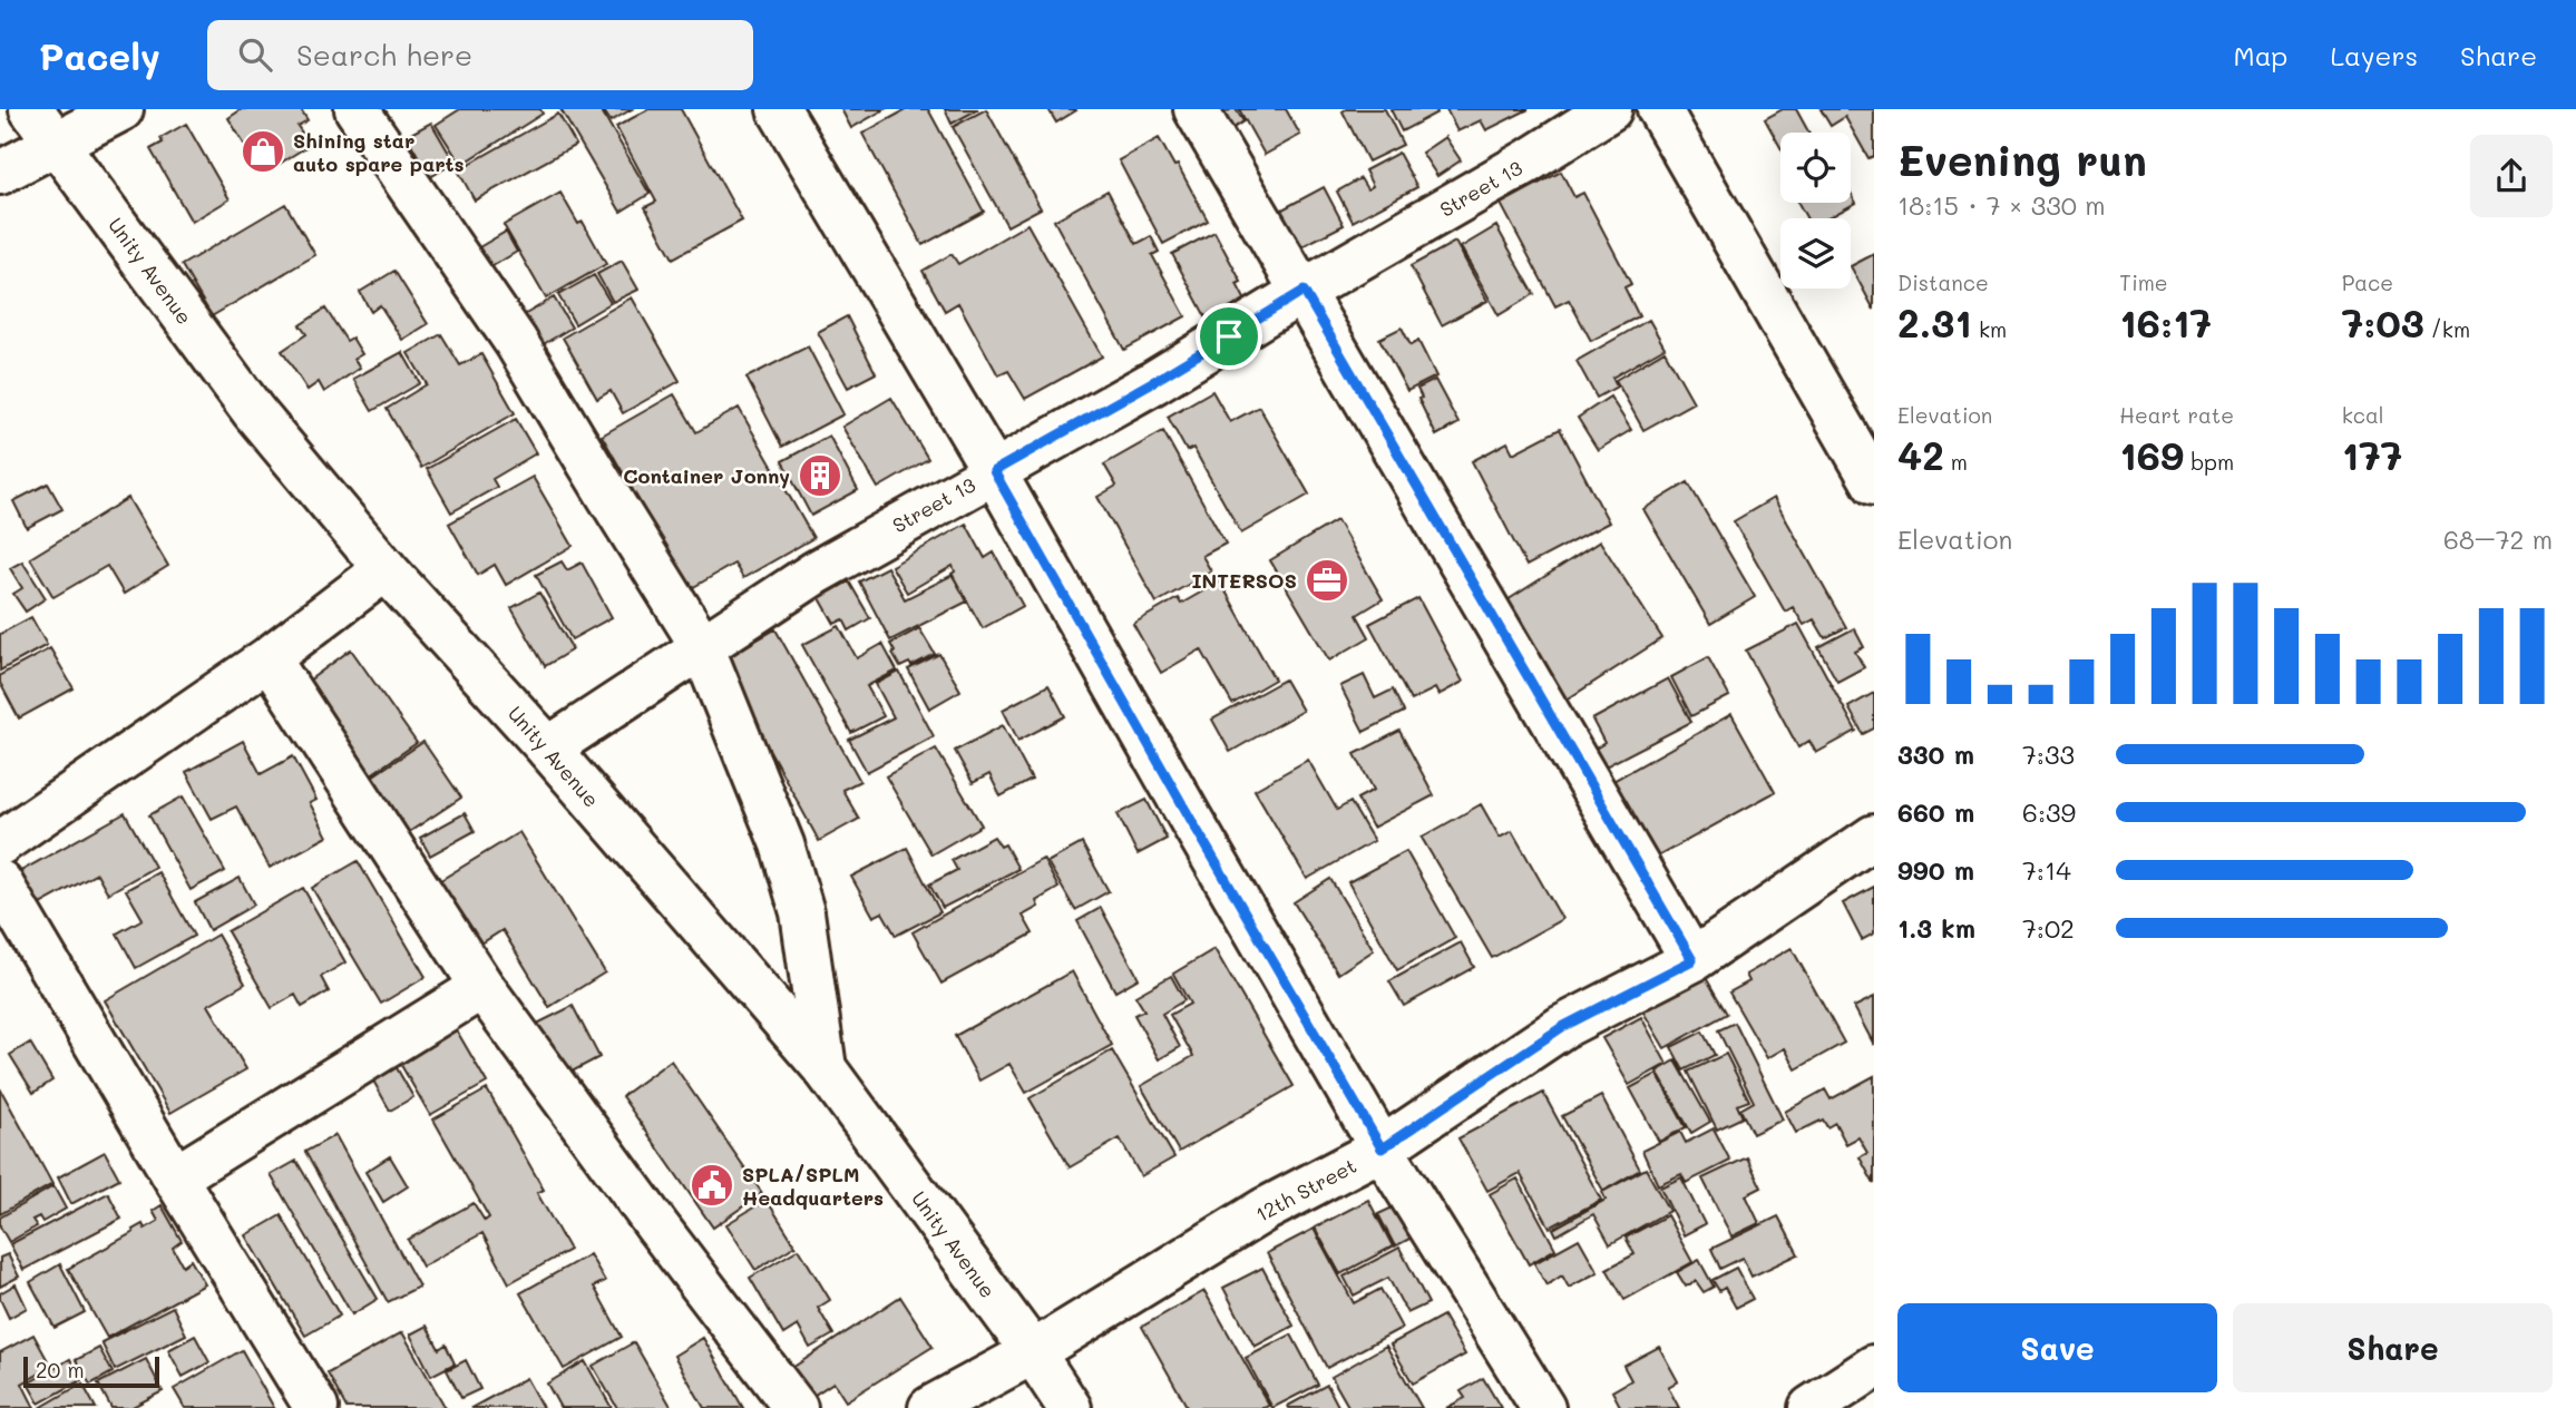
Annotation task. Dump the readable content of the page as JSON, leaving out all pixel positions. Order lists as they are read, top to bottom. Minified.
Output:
{"streets":{"street":["Street 13","Unity Avenue","12th Street"]},"crossings":[["Street 13","Unity Avenue"],["Unity Avenue","12th Street"]],"places":{"shop":["Shining star auto spare parts"],"building":["Container Jonny"],"office":["INTERSOS"],"public building":["SPLA/SPLM Headquarters"]},"scale_bar":"20 m","page":{"header":"Pacely","search":"Search here","nav":["Map","Layers","Share"],"heading":["Evening run","18:15 · 7 × 330 m"],"stats":[["Distance","2.31 km"],["Time","16:17"],["Pace","7:03 /km"],["Elevation","42 m"],["Heart rate","169 bpm"],["kcal","177"]],"chart":["Elevation","68–72 m"],"list":[{"name":"330 m","note":"7:33"},{"name":"660 m","note":"6:39"},{"name":"990 m","note":"7:14"},{"name":"1.3 km","note":"7:02"}],"buttons":["Save","Share"],"scale":"20 m"}}
